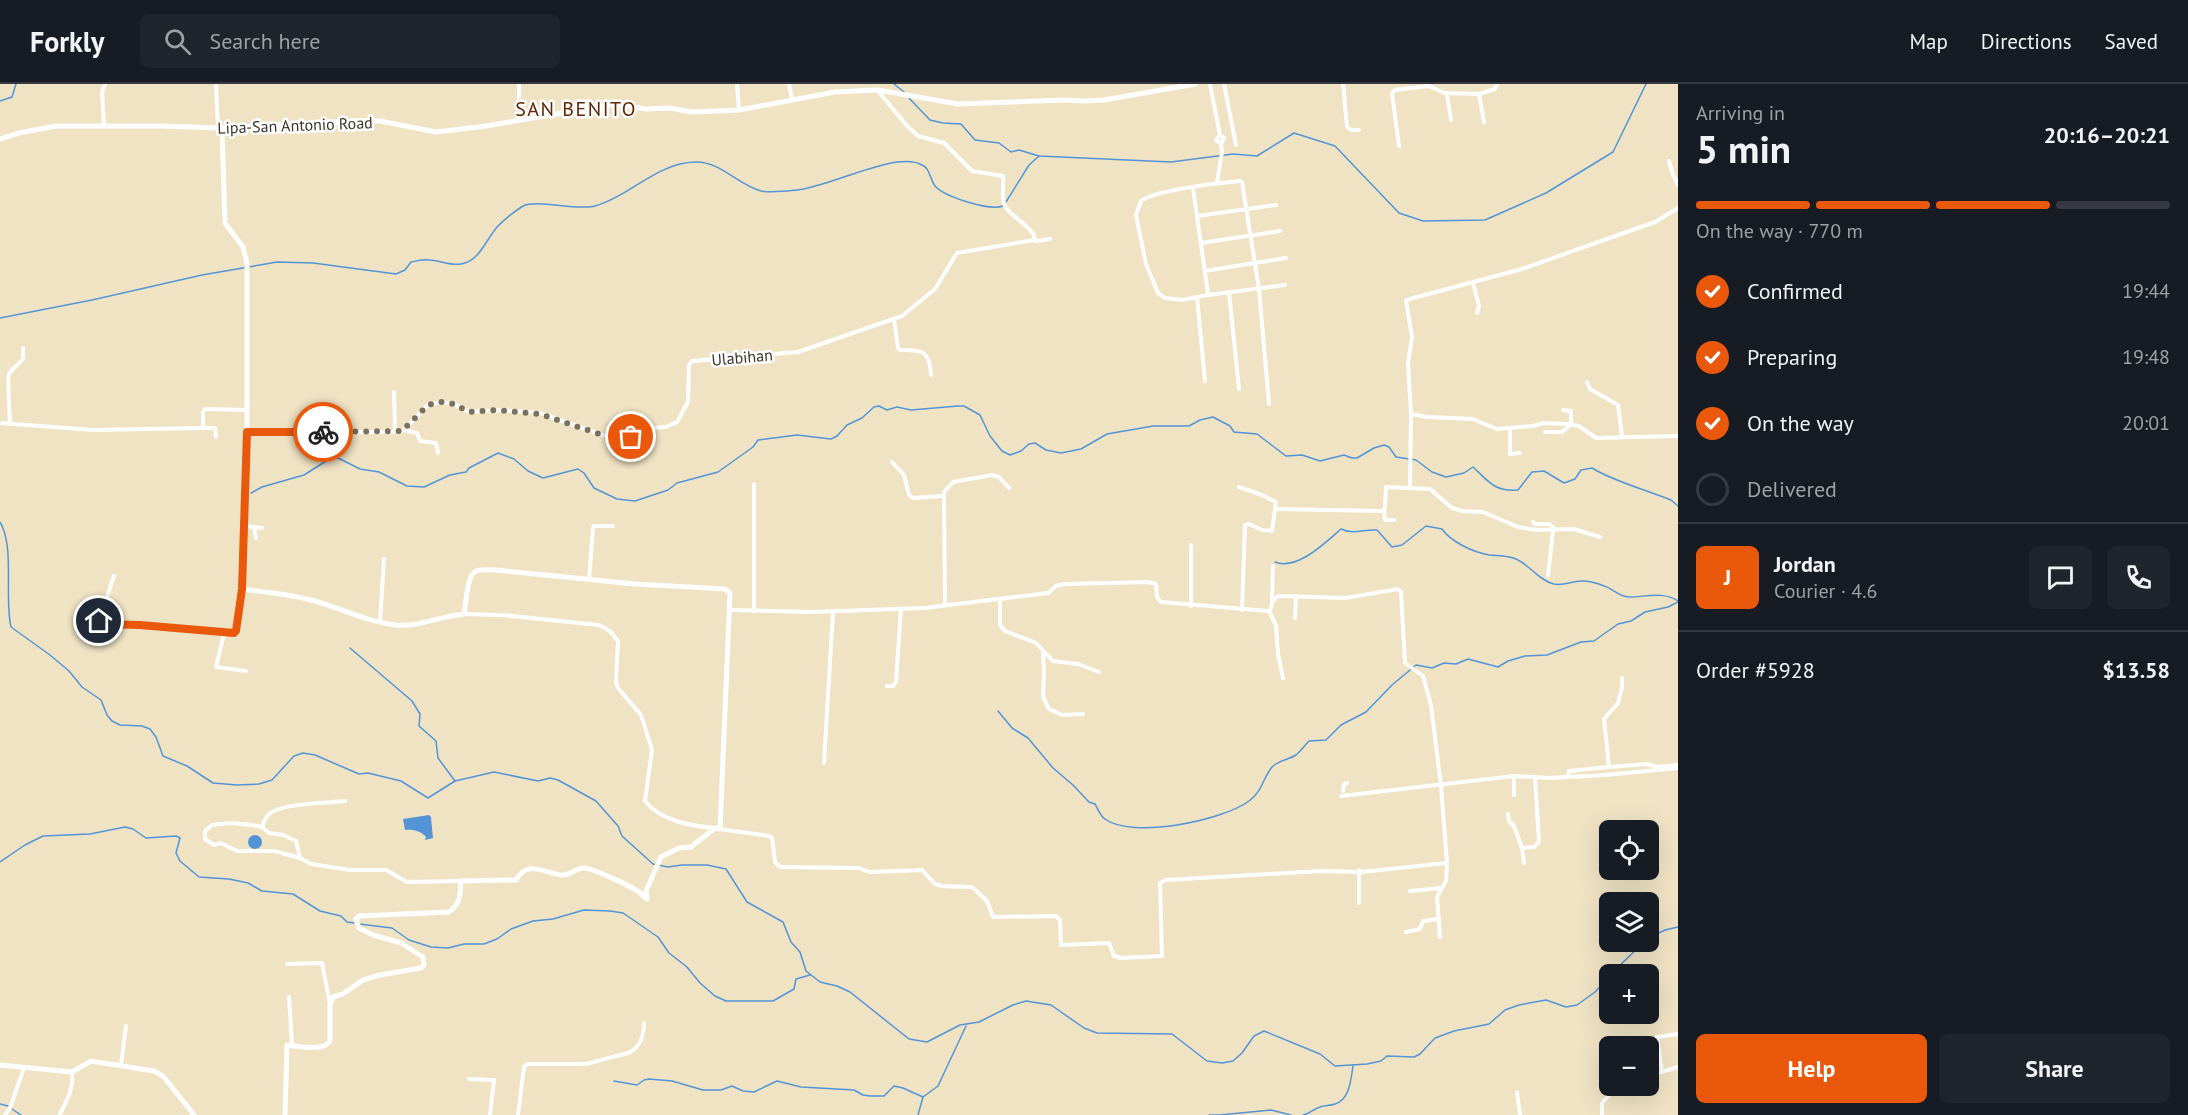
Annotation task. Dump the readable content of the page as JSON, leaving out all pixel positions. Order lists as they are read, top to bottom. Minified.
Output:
{"streets":{"street":["Lipa-San Antonio Road","Ulabihan"]},"districts":["SAN BENITO"],"page":{"header":"Forkly","search":"Search here","nav":["Map","Directions","Saved"],"heading":["5 min","Arriving in","20:16–20:21"],"panel":["Jordan","Courier · 4.6","Order #5928","$13.58"],"bar":"On the way · 770 m","list":[["Confirmed","19:44"],["Preparing","19:48"],["On the way","20:01"],"Delivered"],"round":"J","map_buttons":["+","−"],"buttons":["Help","Share"]}}
